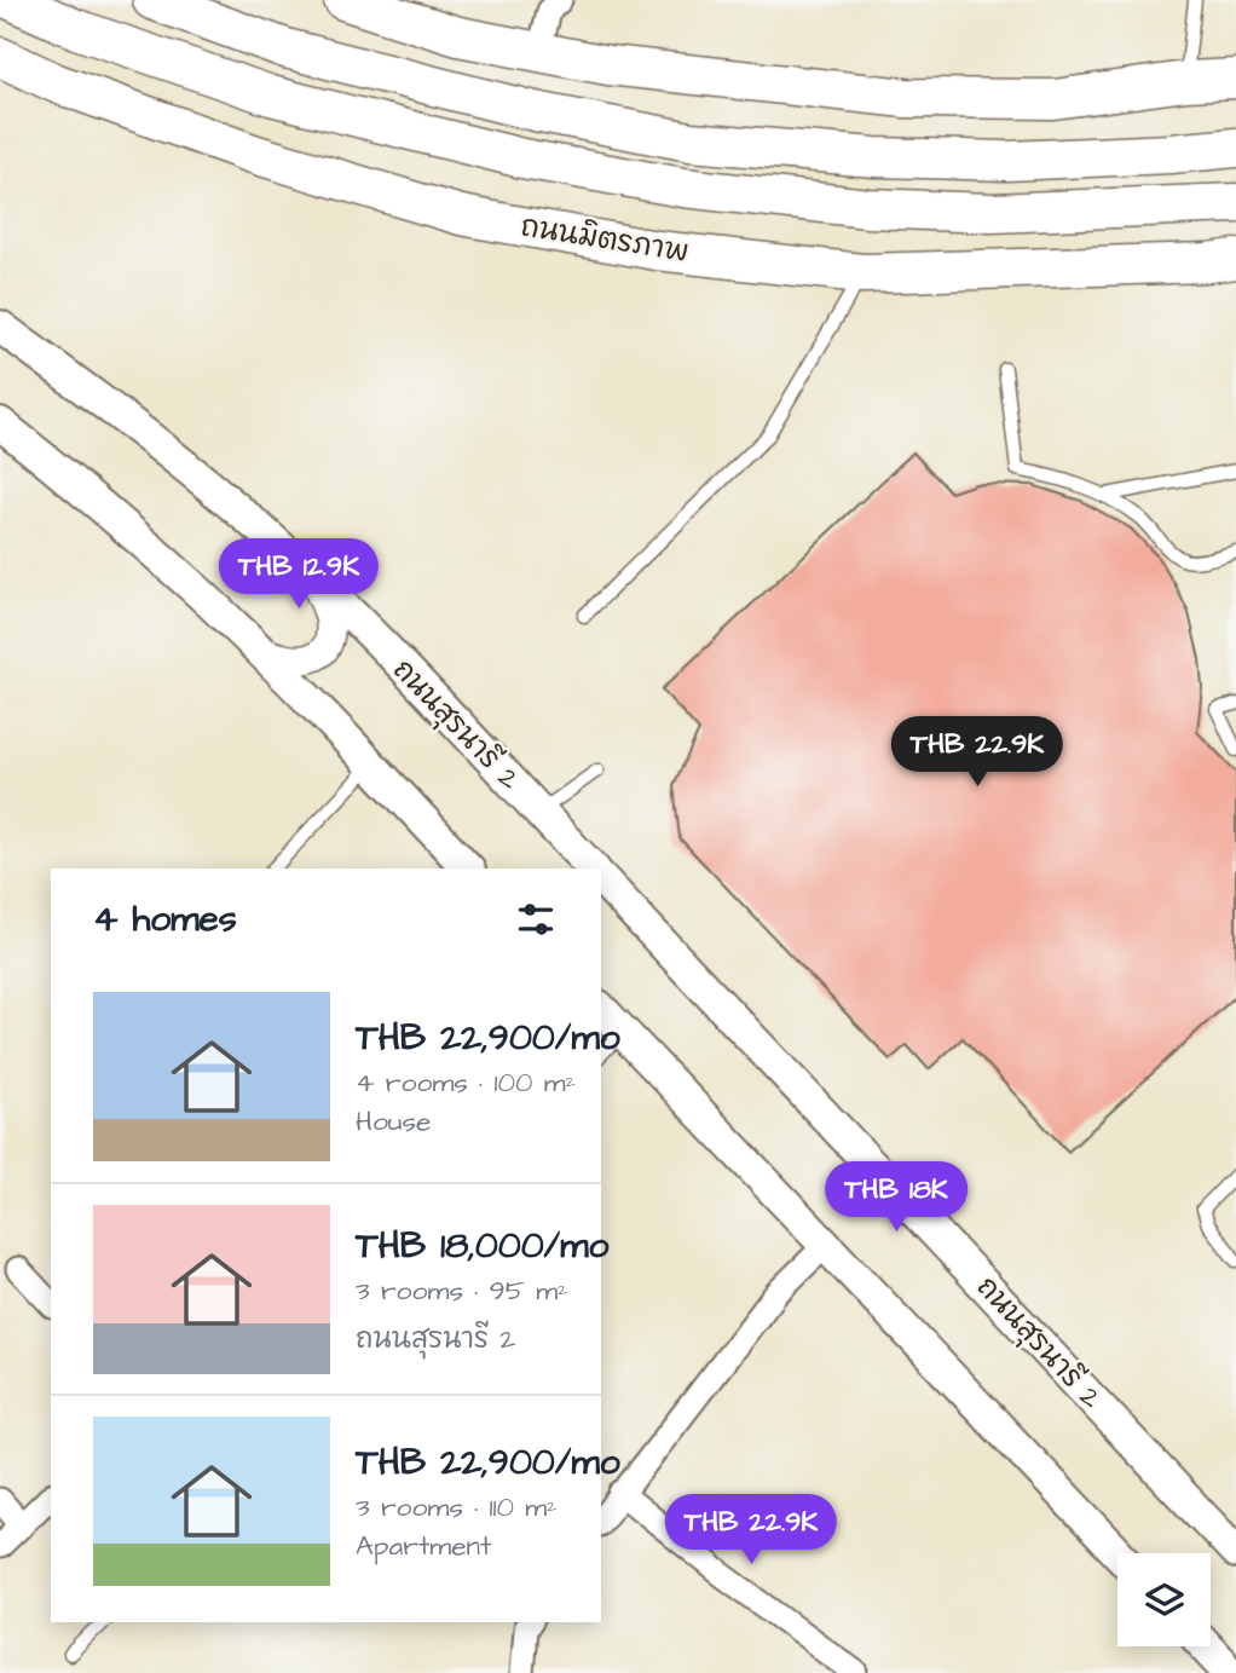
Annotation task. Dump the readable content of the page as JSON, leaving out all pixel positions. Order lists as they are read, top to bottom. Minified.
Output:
{"streets":{"highway":["ถนนมิตรภาพ"],"main road":["ถนนสุรนารี 2"]},"page":{"price":["THB 12.9K","THB 22.9K","THB 18K","THB 22.9K"],"heading":"4 homes","list":[{"name":"THB 22,900/mo","note":"4 rooms · 100 m² · House"},{"name":"THB 18,000/mo","note":"3 rooms · 95 m² · ถนนสุรนารี 2"},{"name":"THB 22,900/mo","note":"3 rooms · 110 m² · Apartment"}]}}
